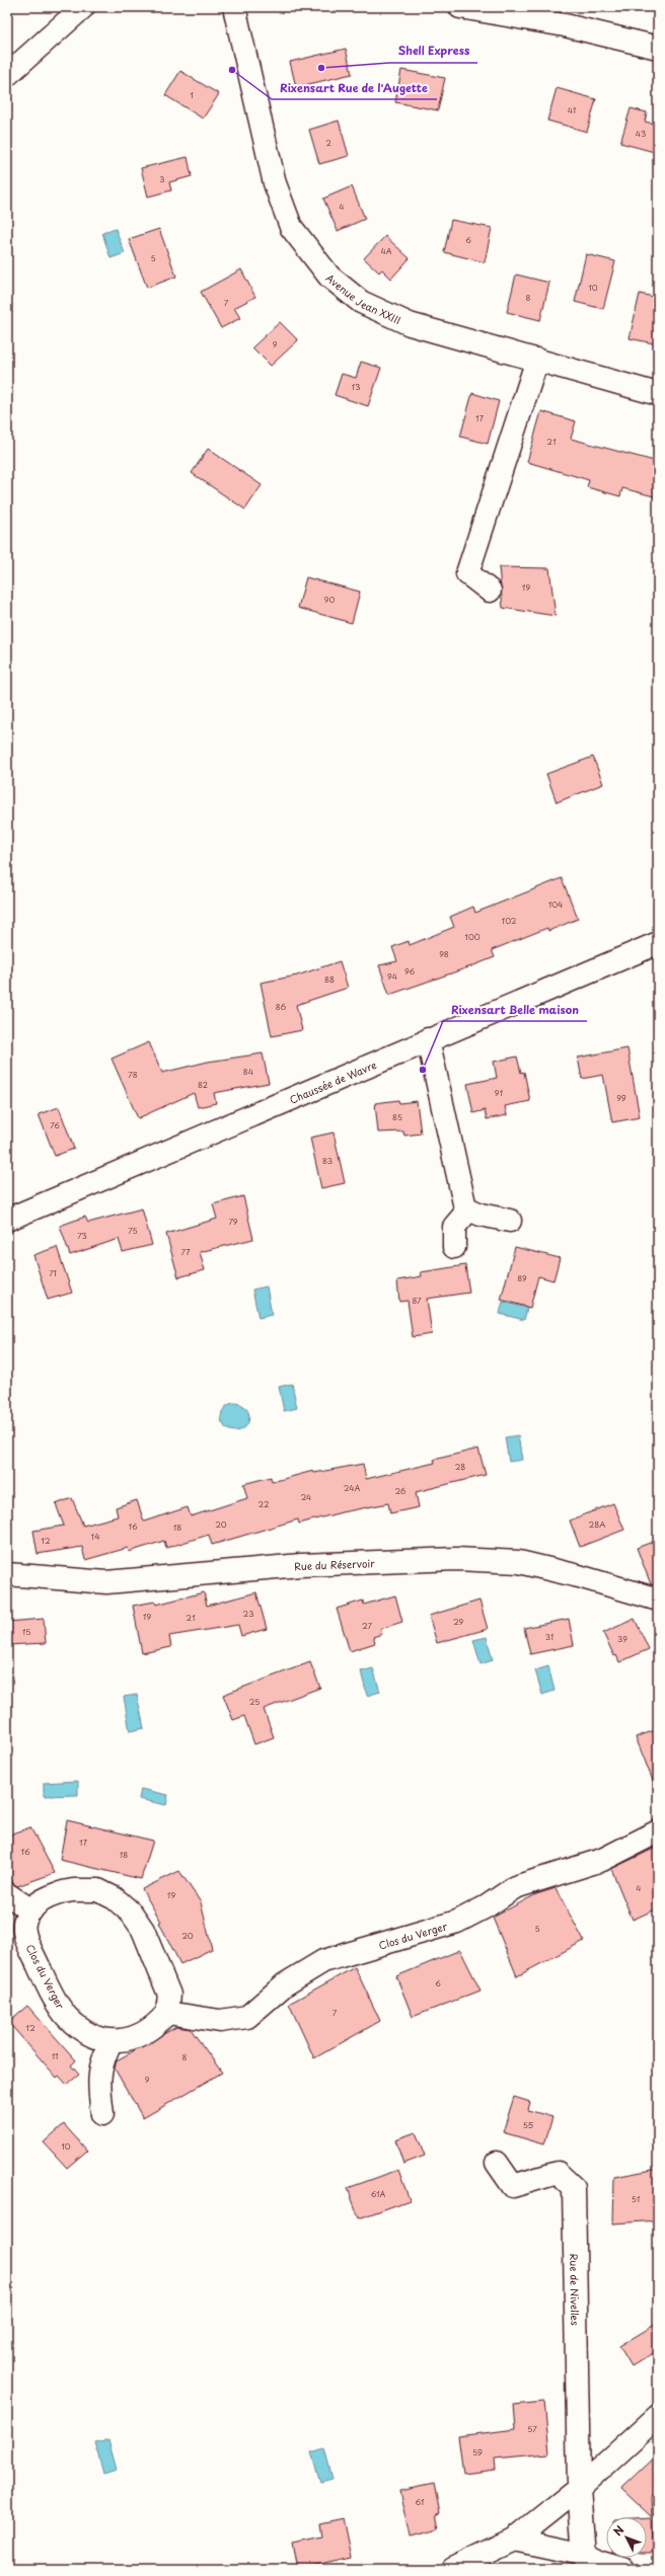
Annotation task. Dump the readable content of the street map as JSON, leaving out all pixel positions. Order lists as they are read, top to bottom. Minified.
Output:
{"streets":{"street":["Avenue Jean XXIII","Chaussée de Wavre","Rue du Réservoir","Clos du Verger","Rue de Nivelles"]},"places":["Shell Express","Rixensart Rue de l'Augette","Rixensart Belle maison"],"house_numbers":["1","41","43","2","3","4","6","4A","5","10","8","7","9","13","17","21","19","90","104","102","100","98","96","94","88","86","84","78","82","91","99","85","76","83","79","75","73","77","71","89","87","28","24A","26","24","22","20","28A","16","18","14","12","23","19","21","29","27","15","31","39","25","17","16","18","4","19","5","20","6","7","12","11","8","9","55","10","61A","51","57","59","61"],"north":"top left"}
